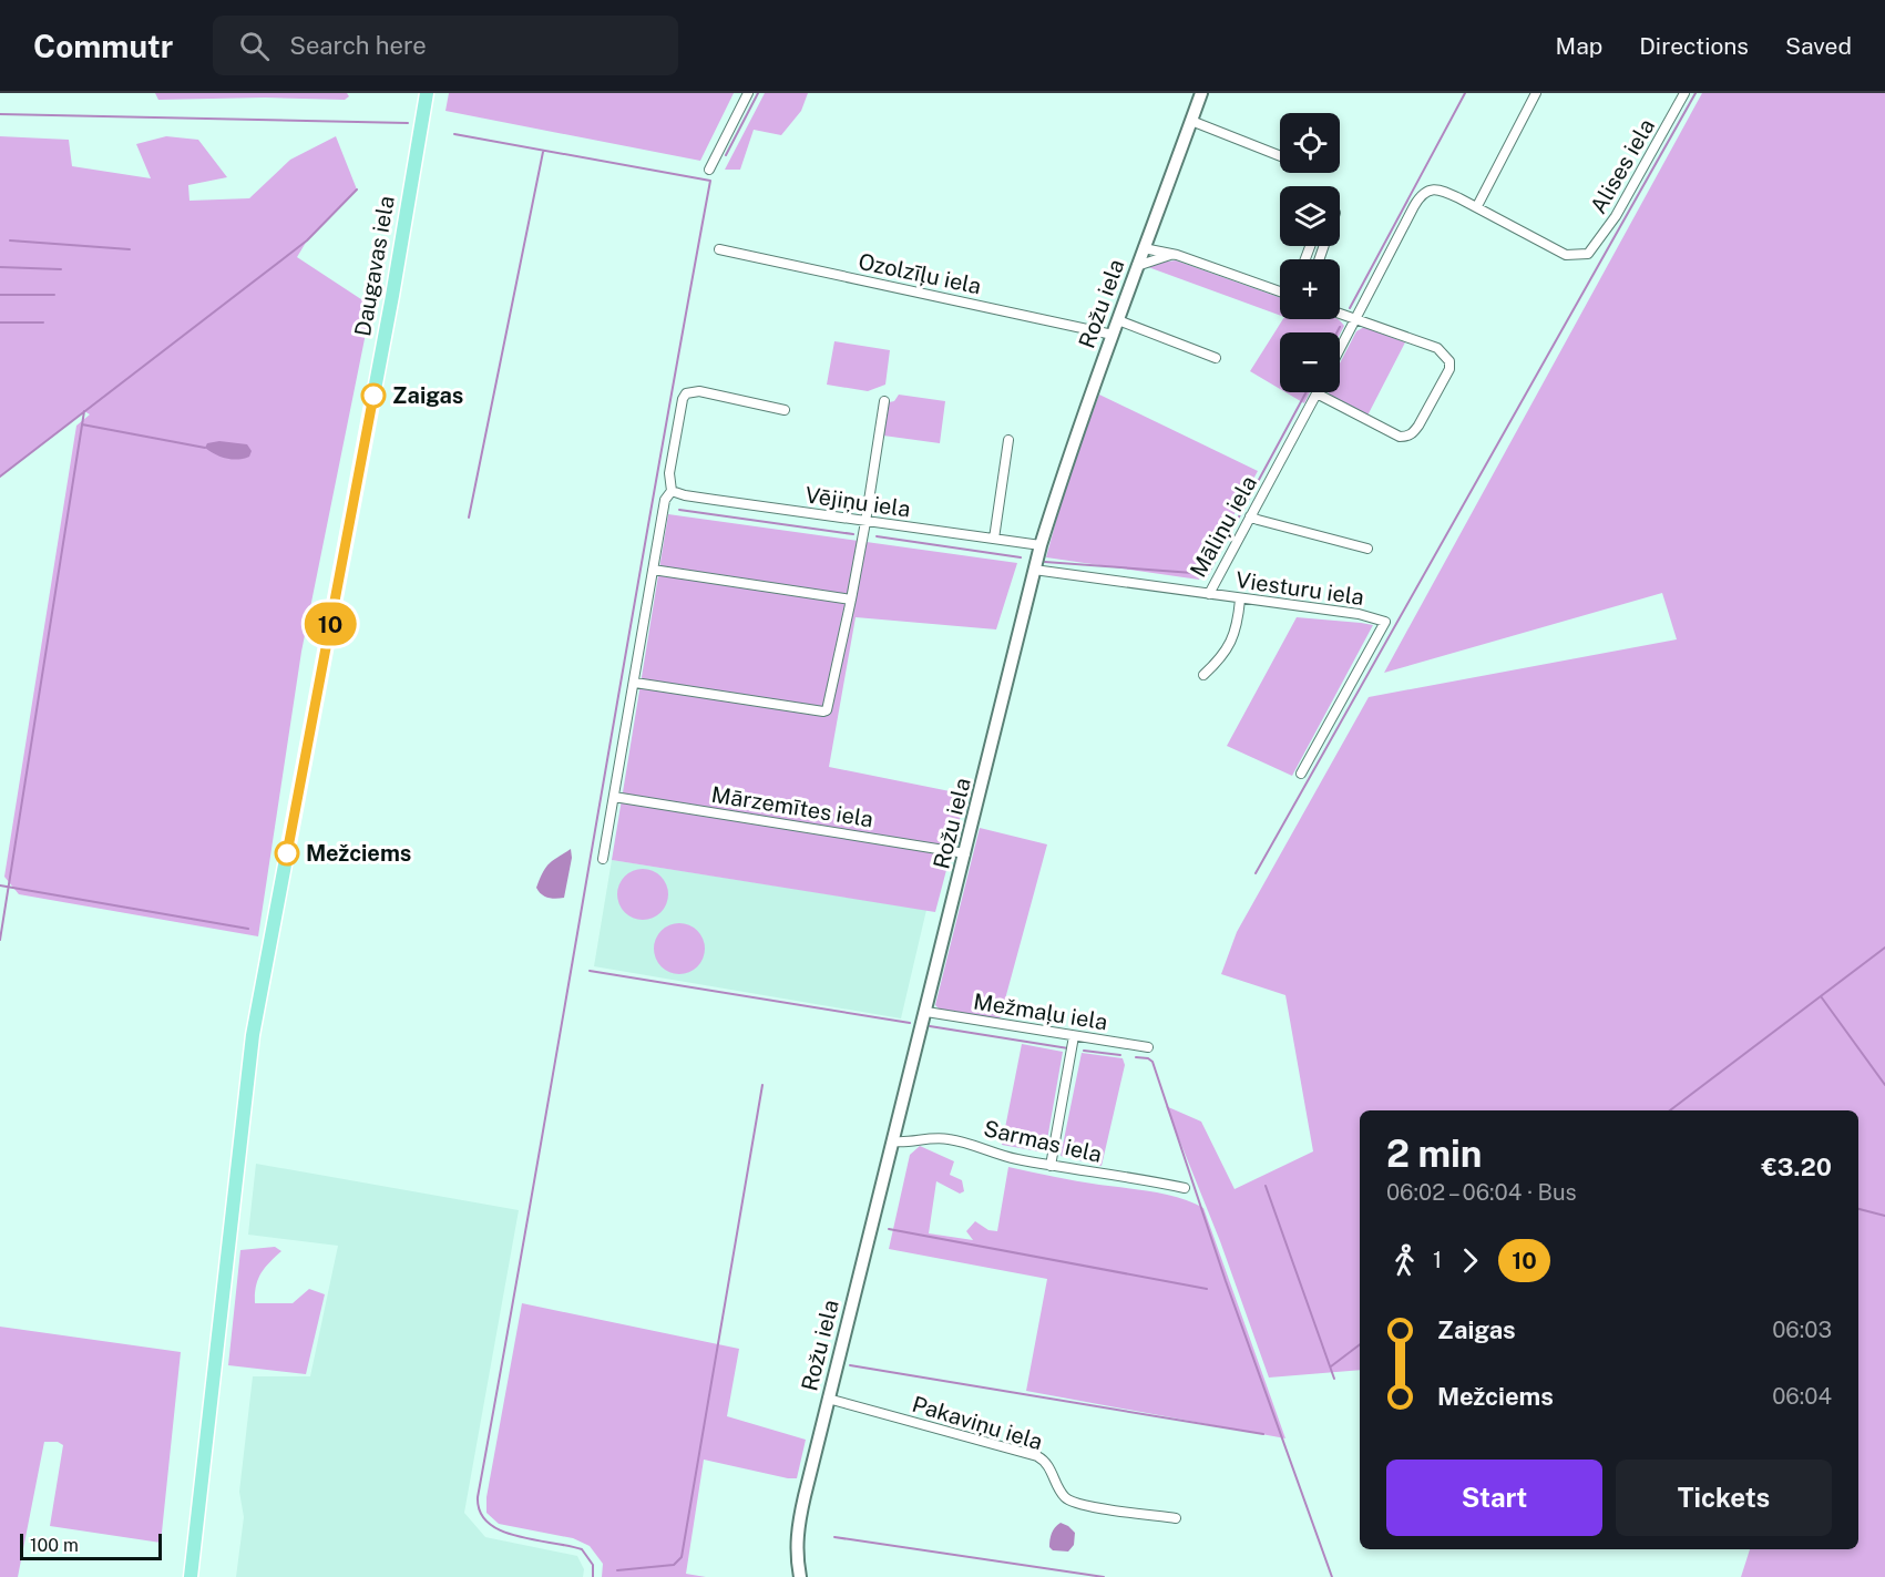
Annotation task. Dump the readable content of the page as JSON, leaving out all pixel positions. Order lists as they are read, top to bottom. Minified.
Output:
{"streets":{"main road":["Daugavas iela"],"street":["Alises iela","Ozolzīļu iela","Rožu iela","Vējiņu iela","Māliņu iela","Viesturu iela","Mārzemītes iela","Mežmaļu iela","Sarmas iela","Pakaviņu iela"]},"crossings":[["Ozolzīļu iela","Rožu iela"],["Rožu iela","Vējiņu iela"],["Rožu iela","Māliņu iela"],["Rožu iela","Mārzemītes iela"],["Rožu iela","Mežmaļu iela"],["Rožu iela","Sarmas iela"],["Rožu iela","Pakaviņu iela"],["Māliņu iela","Viesturu iela"]],"places":["Zaigas","Mežciems"],"lines":["bus line 10"],"scale_bar":"100 m","page":{"header":"Commutr","search":"Search here","nav":["Map","Directions","Saved"],"on_map":"10","map_buttons":["+","−"],"heading":["2 min","06:02 – 06:04 · Bus","€3.20"],"legs":["1","10"],"list":[{"name":"Zaigas","value":"06:03"},{"name":"Mežciems","value":"06:04"}],"buttons":["Start","Tickets"],"scale":"100 m"}}
